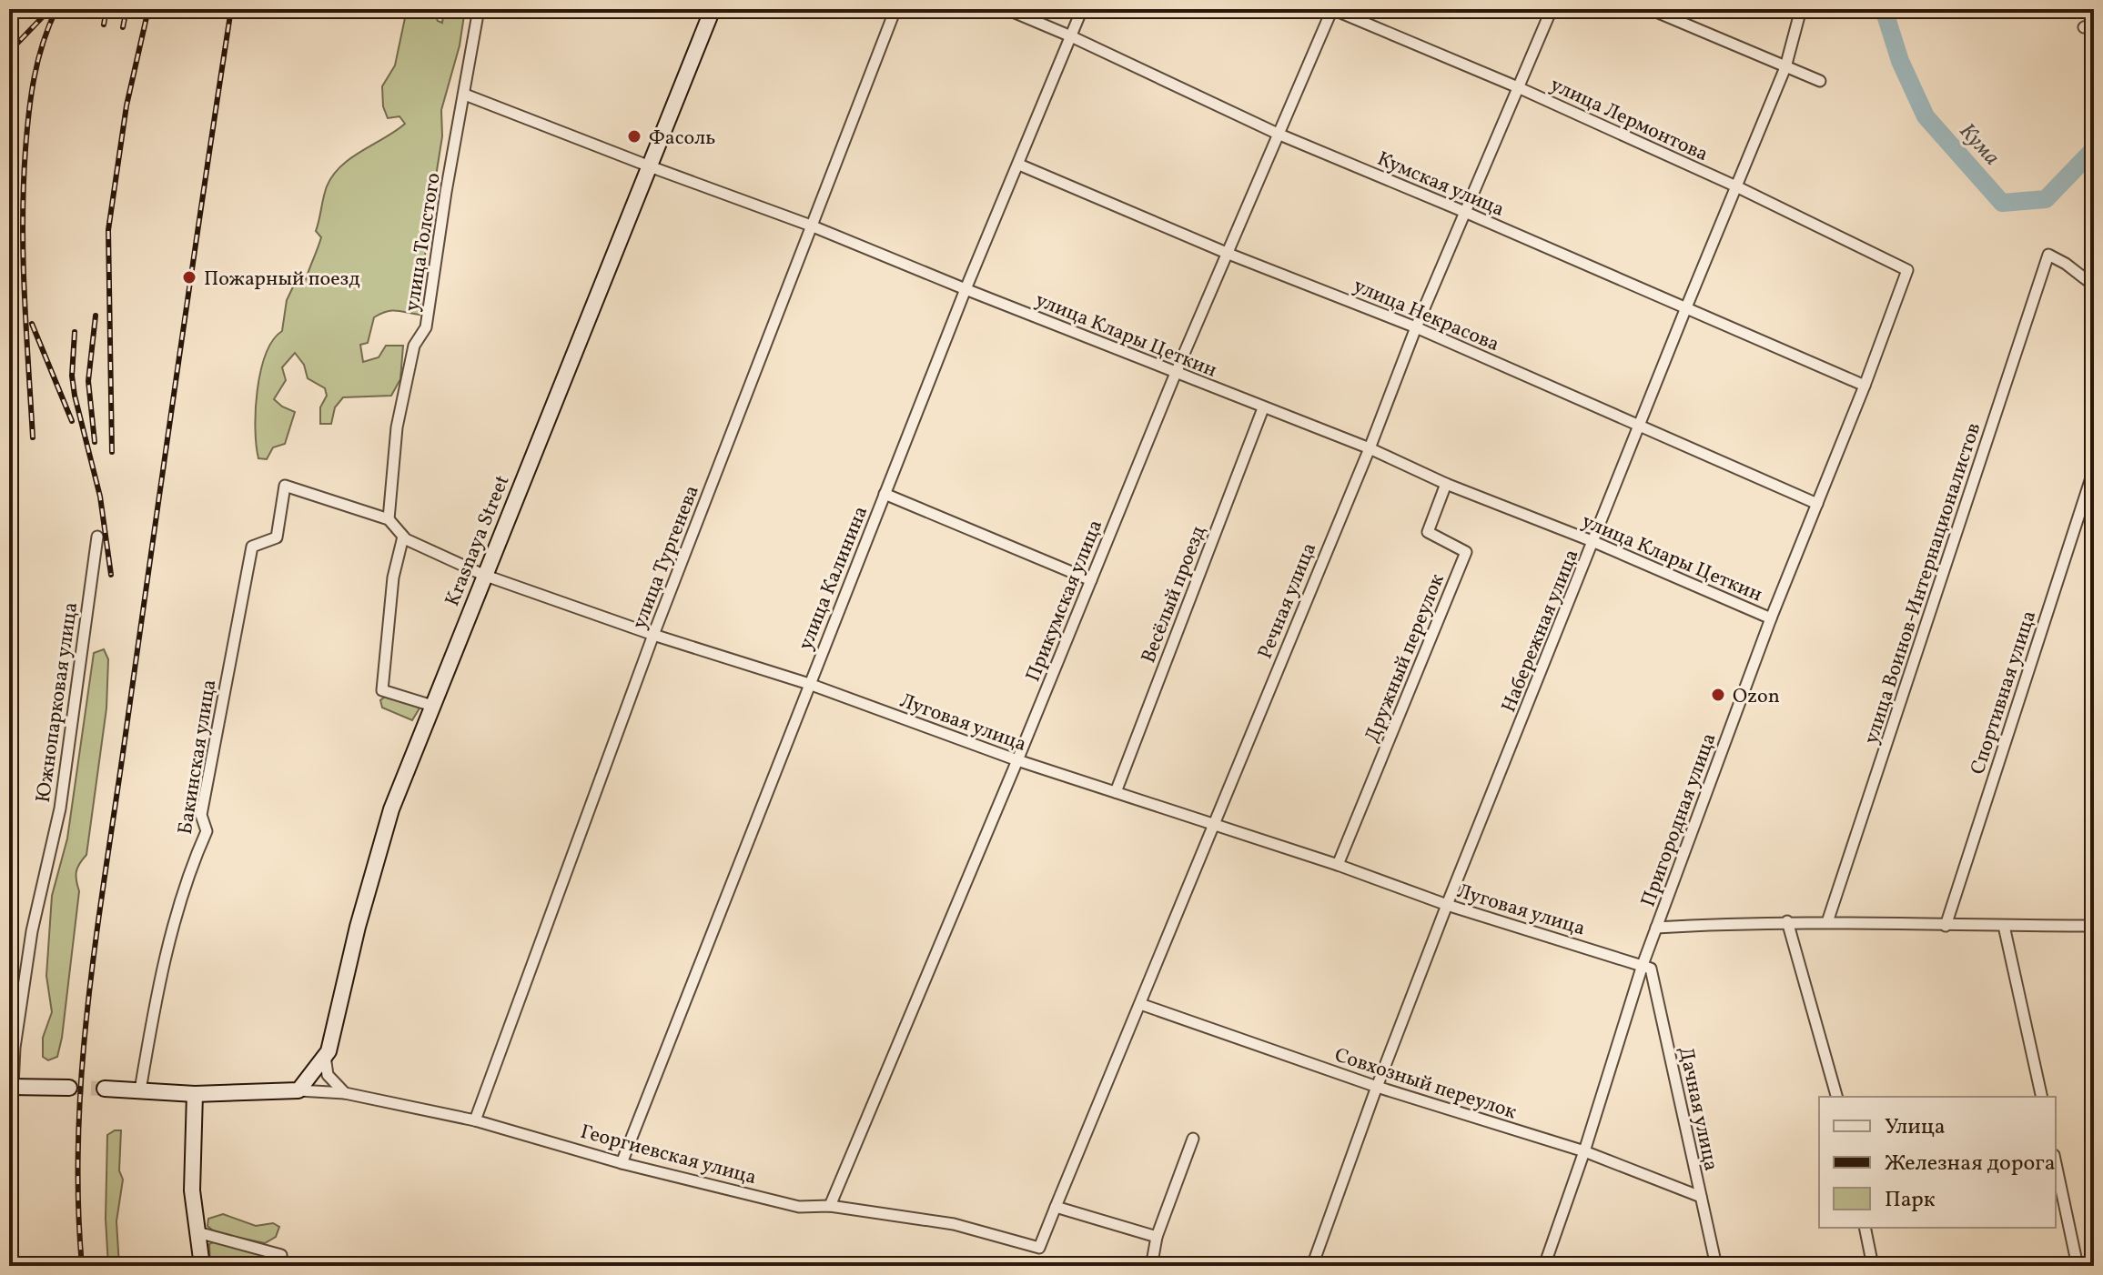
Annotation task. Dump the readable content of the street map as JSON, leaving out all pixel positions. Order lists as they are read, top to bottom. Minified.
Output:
{"streets":{"street":["улица Лермонтова","Кумская улица","улица Толстого","улица Некрасова","улица Клары Цеткин","Krasnaya Street","улица Тургенева","улица Калинина","улица Воинов-Интернационалистов","Весёлый проезд","Прикумская улица","Речная улица","Набережная улица","Дружный переулок","Спортивная улица","Южнопарковая улица","Луговая улица","Бакинская улица","Пригородная улица","Совхозный переулок","Дачная улица","Георгиевская улица"]},"crossings":[["улица Лермонтова","Прикумская улица"],["улица Лермонтова","Речная улица"],["улица Лермонтова","Набережная улица"],["улица Лермонтова","Пригородная улица"],["Кумская улица","улица Калинина"],["Кумская улица","Прикумская улица"],["Кумская улица","Речная улица"],["Кумская улица","Набережная улица"],["Кумская улица","Пригородная улица"],["улица Толстого","улица Клары Цеткин"],["улица Толстого","Луговая улица"],["улица Толстого","Бакинская улица"],["улица Некрасова","улица Калинина"],["улица Некрасова","Прикумская улица"],["улица Некрасова","Речная улица"],["улица Некрасова","Набережная улица"],["улица Некрасова","Пригородная улица"],["улица Клары Цеткин","Krasnaya Street"],["улица Клары Цеткин","улица Тургенева"],["улица Клары Цеткин","улица Калинина"],["улица Клары Цеткин","Весёлый проезд"],["улица Клары Цеткин","Прикумская улица"],["улица Клары Цеткин","Речная улица"],["улица Клары Цеткин","Набережная улица"],["улица Клары Цеткин","Дружный переулок"],["улица Клары Цеткин","Пригородная улица"],["Krasnaya Street","Луговая улица"],["Krasnaya Street","Георгиевская улица"],["улица Тургенева","Луговая улица"],["улица Тургенева","Георгиевская улица"],["улица Калинина","Луговая улица"],["улица Калинина","Георгиевская улица"],["Весёлый проезд","Луговая улица"],["Прикумская улица","Луговая улица"],["Прикумская улица","Георгиевская улица"],["Речная улица","Луговая улица"],["Речная улица","Совхозный переулок"],["Речная улица","Георгиевская улица"],["Набережная улица","Луговая улица"],["Набережная улица","Совхозный переулок"],["Дружный переулок","Луговая улица"],["Луговая улица","Бакинская улица"],["Луговая улица","Пригородная улица"],["Луговая улица","Дачная улица"],["Бакинская улица","Георгиевская улица"],["Пригородная улица","Совхозный переулок"],["Пригородная улица","Дачная улица"],["Совхозный переулок","Дачная улица"]],"water":["Кума"],"places":["Фасоль","Пожарный поезд","Ozon"],"legend":["Улица","Железная дорога","Парк"]}
